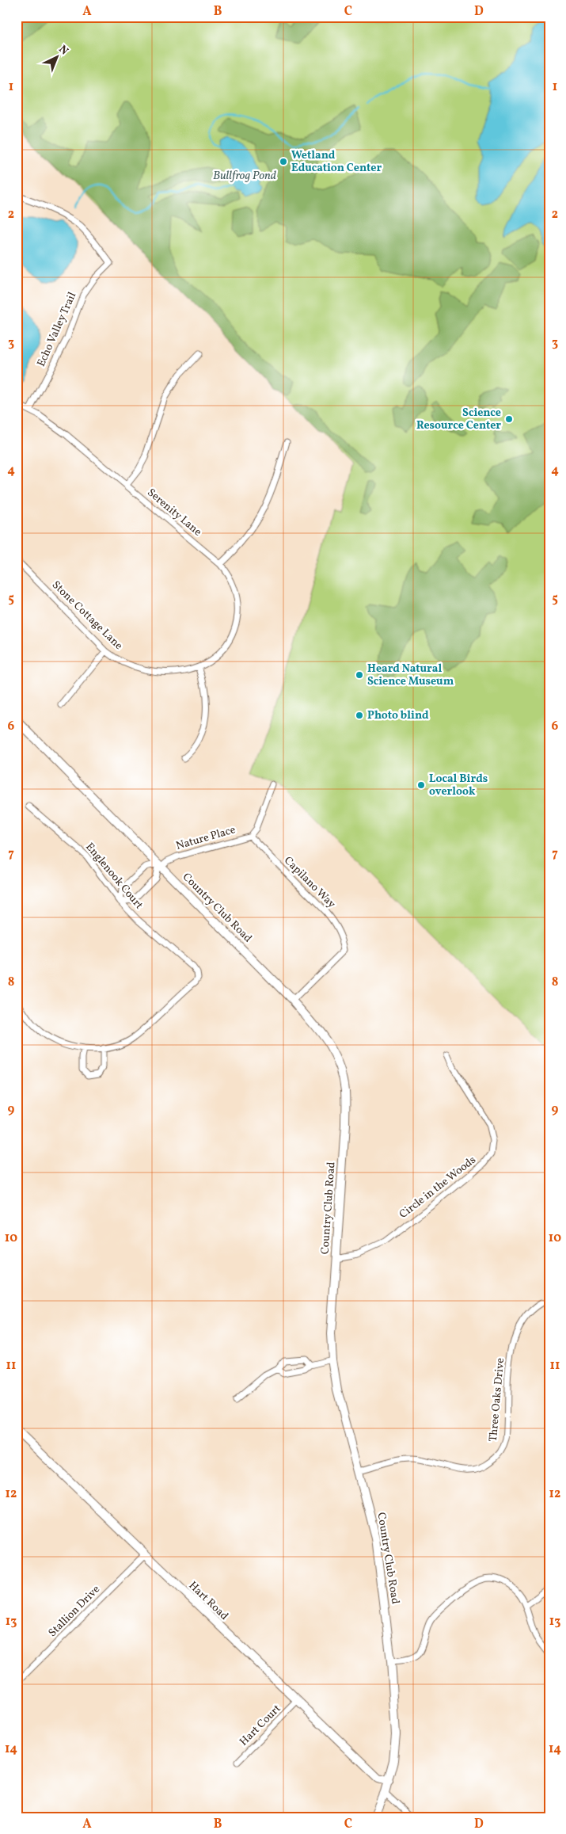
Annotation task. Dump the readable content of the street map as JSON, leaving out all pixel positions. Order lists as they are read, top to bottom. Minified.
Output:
{"streets":{"main road":["Country Club Road","Hart Road"],"street":["Echo Valley Trail","Serenity Lane","Stone Cottage Lane","Nature Place","Englenook Court","Capilano Way","Circle in the Woods","Three Oaks Drive","Stallion Drive","Hart Court"]},"crossings":[["Echo Valley Trail","Serenity Lane"],["Serenity Lane","Stone Cottage Lane"],["Nature Place","Englenook Court"],["Nature Place","Capilano Way"],["Nature Place","Country Club Road"],["Capilano Way","Country Club Road"],["Country Club Road","Circle in the Woods"],["Country Club Road","Three Oaks Drive"],["Country Club Road","Hart Road"],["Hart Road","Stallion Drive"],["Hart Road","Hart Court"]],"water":["Bullfrog Pond"],"places":["Wetland Education Center","Science Resource Center","Heard Natural Science Museum","Photo blind","Local Birds overlook"],"north":"top right","grid":{"columns":["A","B","C","D"],"rows":["1","2","3","4","5","6","7","8","9","10","11","12","13","14"]}}
